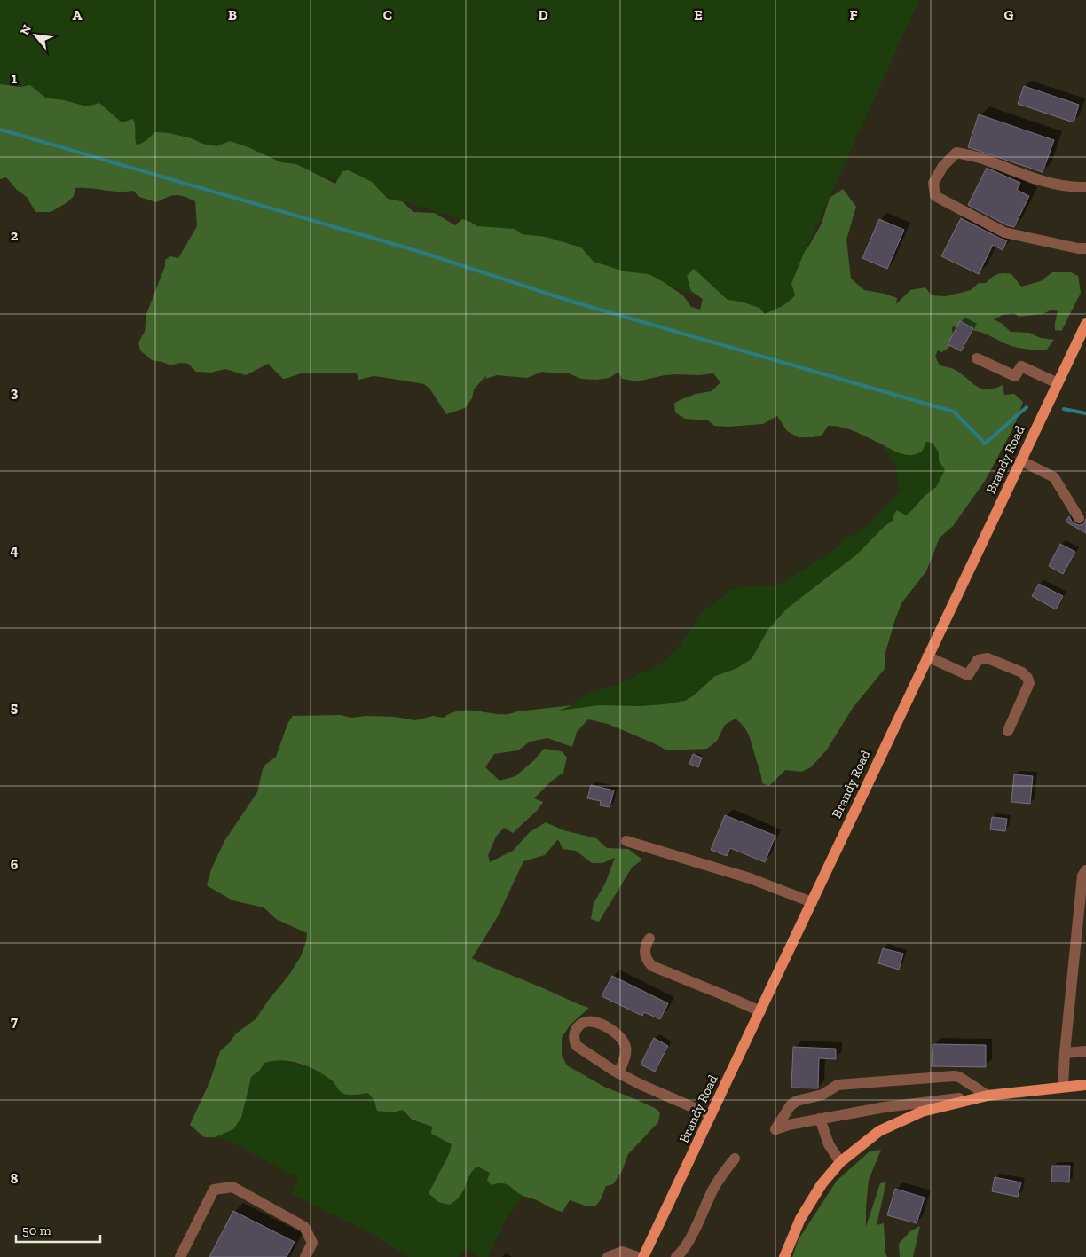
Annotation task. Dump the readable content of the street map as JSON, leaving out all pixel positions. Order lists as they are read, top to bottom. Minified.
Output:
{"streets":{"main road":["Brandy Road"]},"scale_bar":"50 m","north":"top left","grid":{"columns":["A","B","C","D","E","F","G"],"rows":["1","2","3","4","5","6","7","8"]}}
